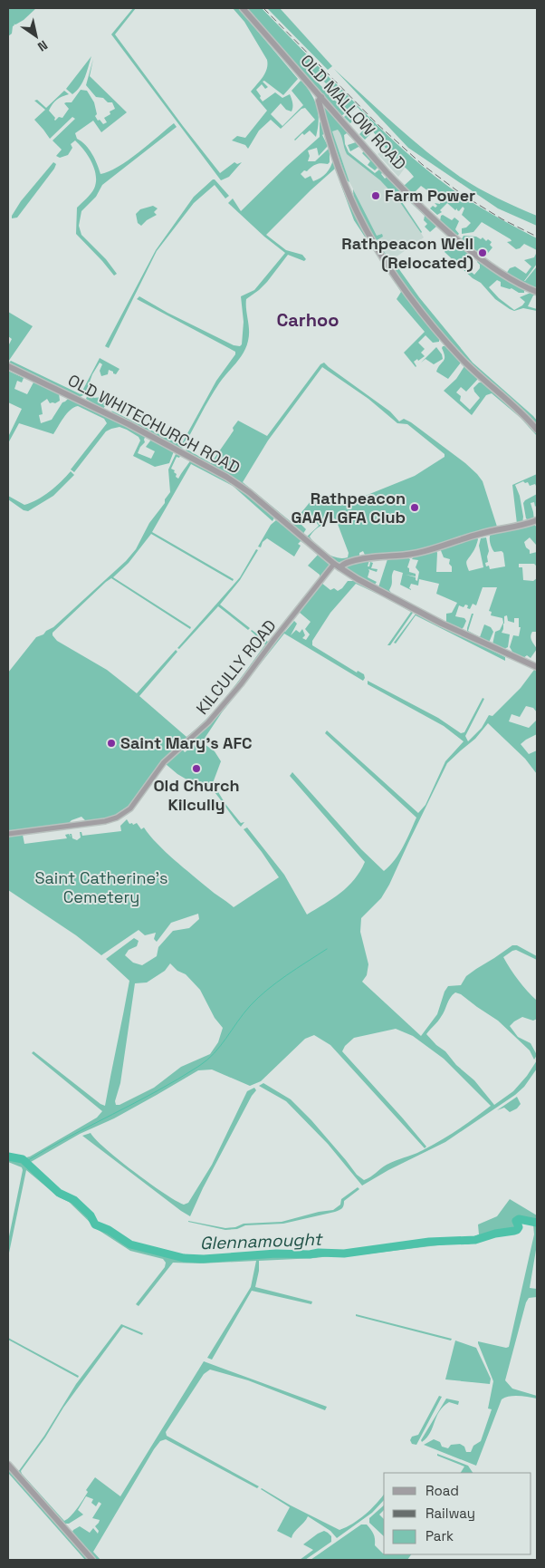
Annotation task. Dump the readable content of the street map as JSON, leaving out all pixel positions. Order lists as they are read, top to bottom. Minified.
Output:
{"streets":{"street":["OLD MALLOW ROAD","OLD WHITECHURCH ROAD","KILCULLY ROAD"]},"crossings":[["OLD WHITECHURCH ROAD","KILCULLY ROAD"]],"districts":["Carhoo"],"water":["Glennamought"],"parks":["Saint Catherine's Cemetery"],"places":["Farm Power","Rathpeacon Well (Relocated)","Rathpeacon GAA/LGFA Club","Saint Mary's AFC","Old Church Kilcully"],"legend":["Road","Railway","Park"],"north":"bottom right"}
